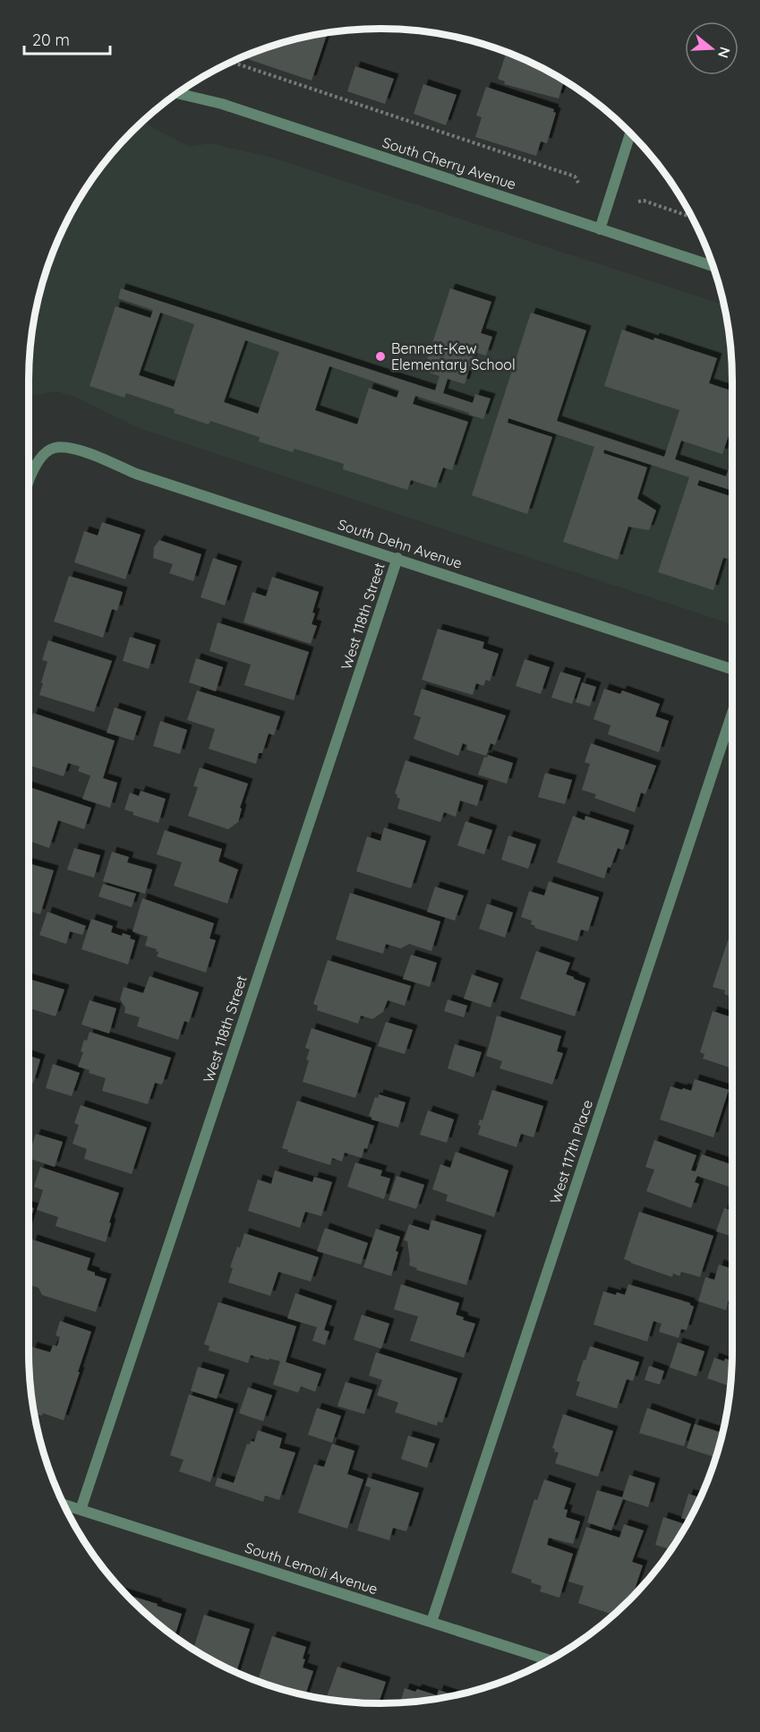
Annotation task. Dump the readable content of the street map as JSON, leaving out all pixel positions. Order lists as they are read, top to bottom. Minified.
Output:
{"streets":{"street":["South Cherry Avenue","South Dehn Avenue","West 118th Street","West 117th Place","South Lemoli Avenue"]},"crossings":[["South Dehn Avenue","West 118th Street"],["West 118th Street","South Lemoli Avenue"],["West 117th Place","South Lemoli Avenue"]],"places":["Bennett-Kew Elementary School"],"scale_bar":"20 m","north":"right"}
